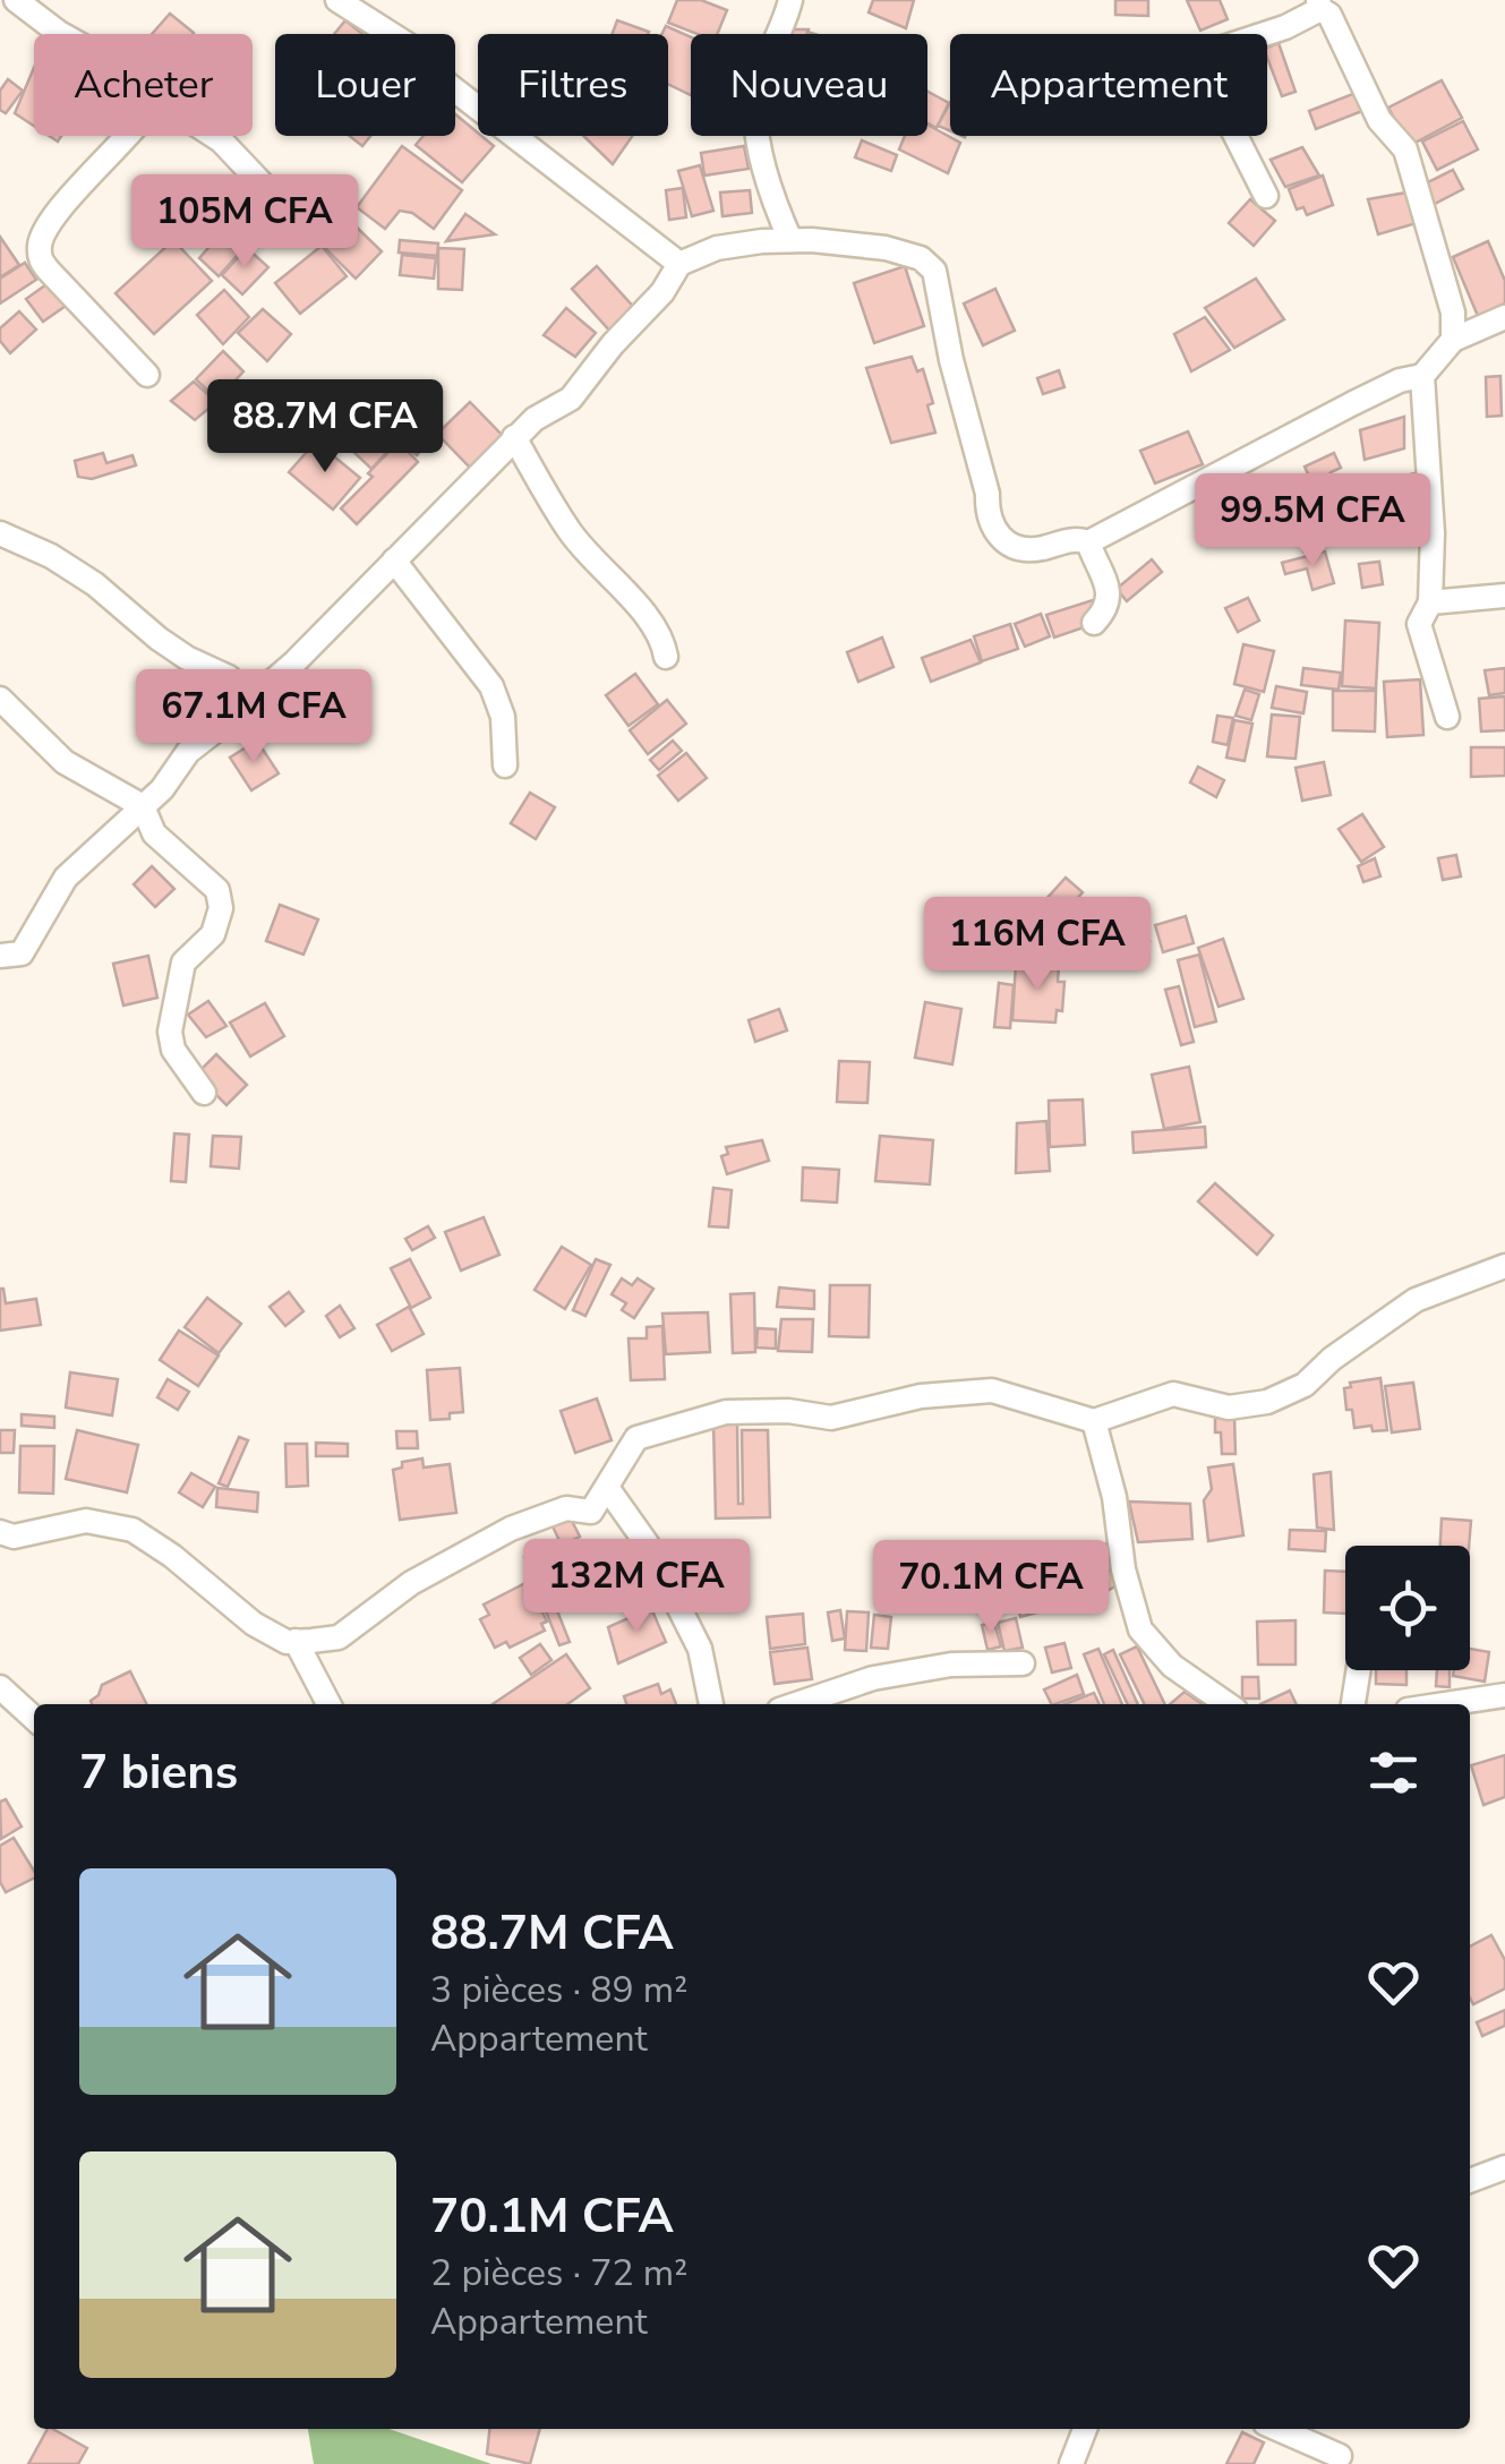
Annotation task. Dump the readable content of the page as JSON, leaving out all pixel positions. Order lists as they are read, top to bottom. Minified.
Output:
{"page":{"chip":["Acheter","Louer","Filtres","Nouveau","Appartement"],"price":["105M CFA","88.7M CFA","99.5M CFA","67.1M CFA","116M CFA","132M CFA","70.1M CFA"],"heading":"7 biens","list":[{"name":"88.7M CFA","note":"3 pièces · 89 m² · Appartement"},{"name":"70.1M CFA","note":"2 pièces · 72 m² · Appartement"}]}}
